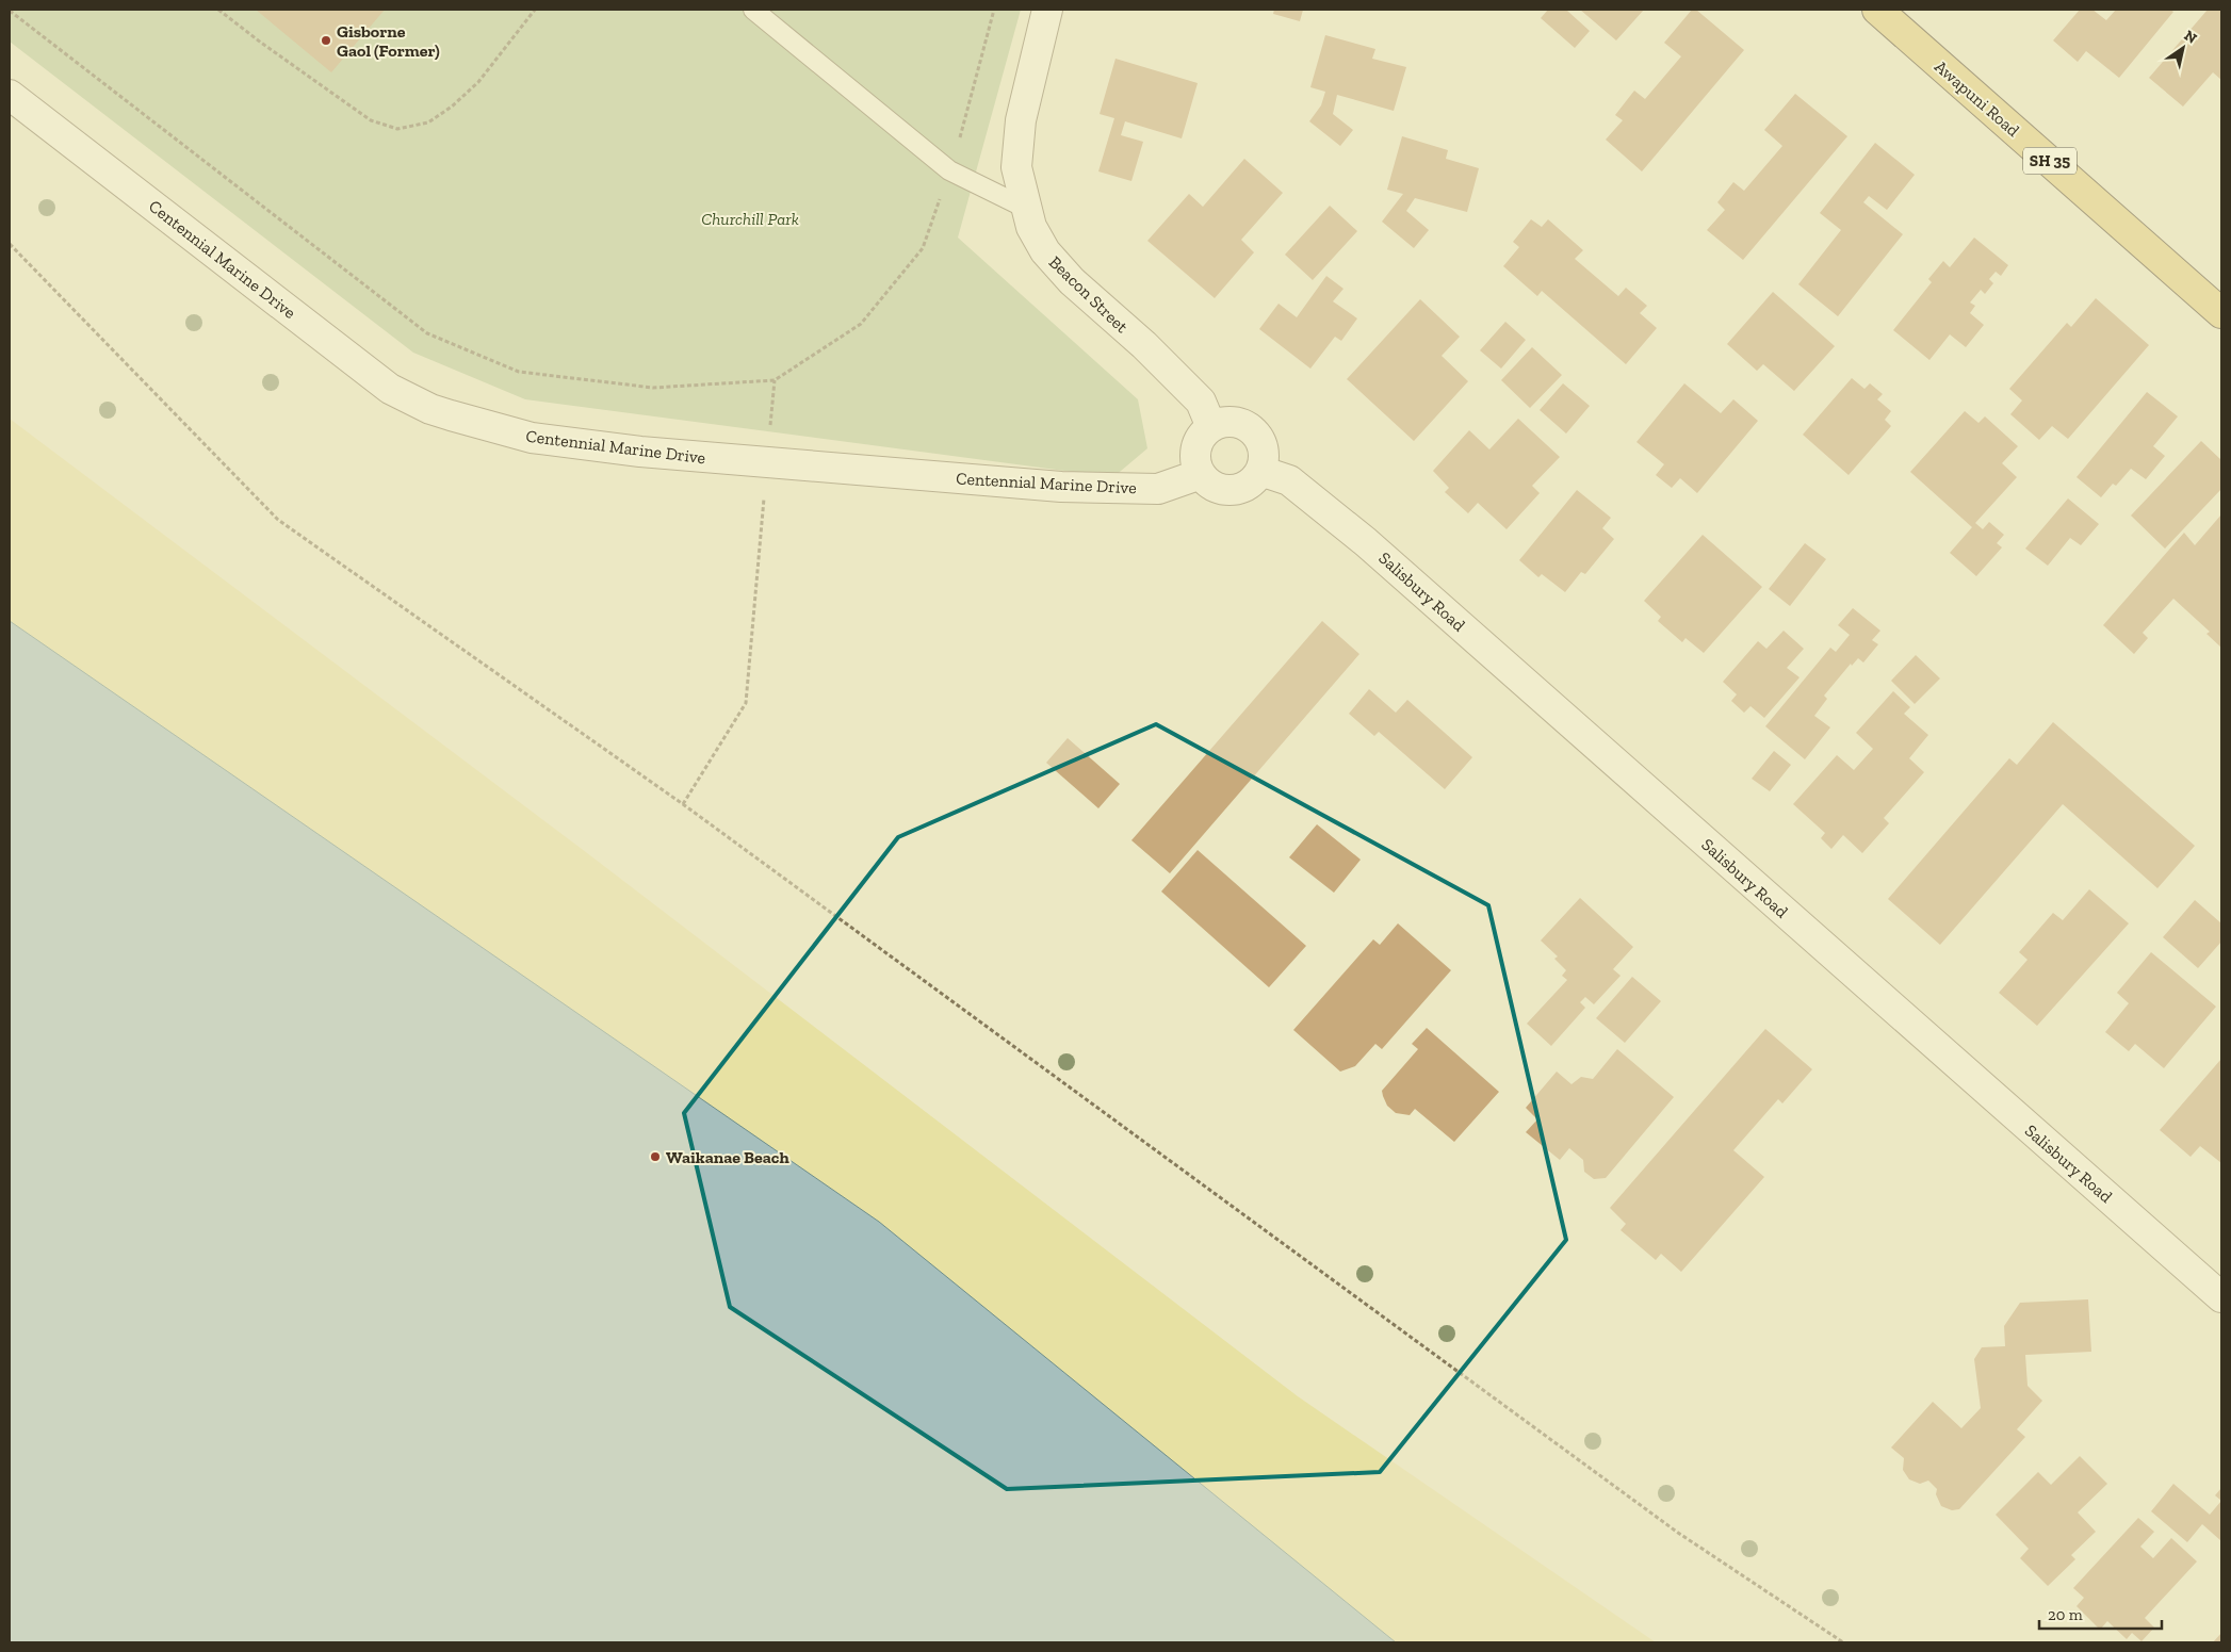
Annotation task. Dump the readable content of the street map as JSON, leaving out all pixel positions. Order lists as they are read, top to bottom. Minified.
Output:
{"streets":{"highway":["Awapuni Road","SH 35"],"street":["Centennial Marine Drive","Beacon Street","Salisbury Road"]},"crossings":[["Centennial Marine Drive","Beacon Street"],["Centennial Marine Drive","Salisbury Road"],["Beacon Street","Salisbury Road"]],"parks":["Churchill Park"],"places":["Gisborne Gaol (Former)","Waikanae Beach"],"scale_bar":"20 m","north":"top right"}
